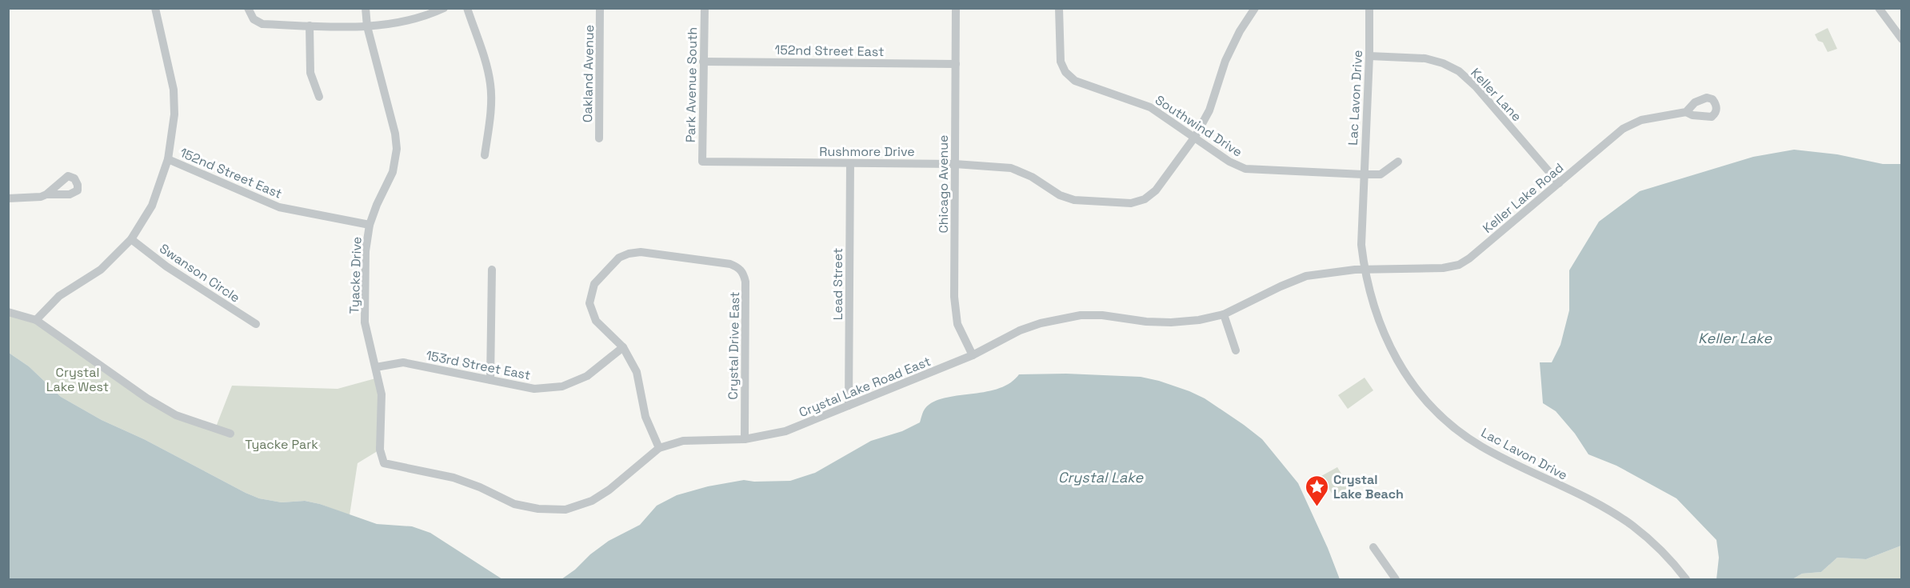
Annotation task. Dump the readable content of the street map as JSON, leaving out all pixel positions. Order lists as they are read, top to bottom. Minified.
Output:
{"streets":{"street":["152nd Street East","Oakland Avenue","Park Avenue South","Keller Lane","Lac Lavon Drive","Southwind Drive","Rushmore Drive","Chicago Avenue","Keller Lake Road","Swanson Circle","Tyacke Drive","Lead Street","Crystal Drive East","153rd Street East","Crystal Lake Road East"]},"crossings":[["152nd Street East","Park Avenue South"],["152nd Street East","Chicago Avenue"],["152nd Street East","Tyacke Drive"],["Park Avenue South","Rushmore Drive"],["Keller Lane","Lac Lavon Drive"],["Keller Lane","Keller Lake Road"],["Lac Lavon Drive","Southwind Drive"],["Lac Lavon Drive","Keller Lake Road"],["Lac Lavon Drive","Crystal Lake Road East"],["Southwind Drive","Rushmore Drive"],["Rushmore Drive","Chicago Avenue"],["Rushmore Drive","Lead Street"],["Chicago Avenue","Crystal Lake Road East"],["Keller Lake Road","Crystal Lake Road East"],["Tyacke Drive","153rd Street East"],["Tyacke Drive","Crystal Lake Road East"],["Lead Street","Crystal Lake Road East"],["Crystal Drive East","153rd Street East"],["Crystal Drive East","Crystal Lake Road East"]],"water":["Keller Lake","Crystal Lake"],"parks":["Crystal Lake West","Tyacke Park"],"places":{"place":["Crystal Lake Beach"]}}
